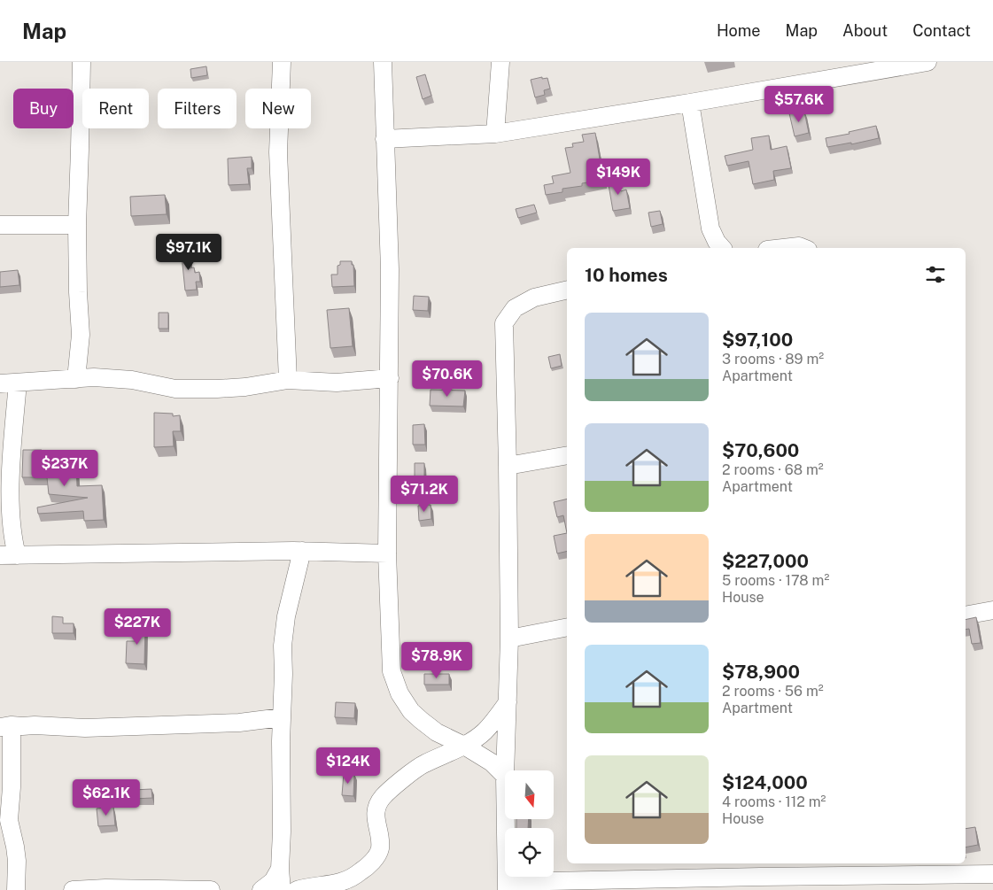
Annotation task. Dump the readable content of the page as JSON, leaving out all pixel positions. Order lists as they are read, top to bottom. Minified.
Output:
{"north":"bottom","page":{"header":"Map","nav":["Home","Map","About","Contact"],"price":["$57.6K","$149K","$97.1K","$70.6K","$237K","$71.2K","$227K","$78.9K","$124K","$62.1K"],"chip":["Buy","Rent","Filters","New"],"heading":"10 homes","list":[{"name":"$97,100","note":"3 rooms · 89 m² · Apartment"},{"name":"$70,600","note":"2 rooms · 68 m² · Apartment"},{"name":"$227,000","note":"5 rooms · 178 m² · House"},{"name":"$78,900","note":"2 rooms · 56 m² · Apartment"},{"name":"$124,000","note":"4 rooms · 112 m² · House"}]}}
